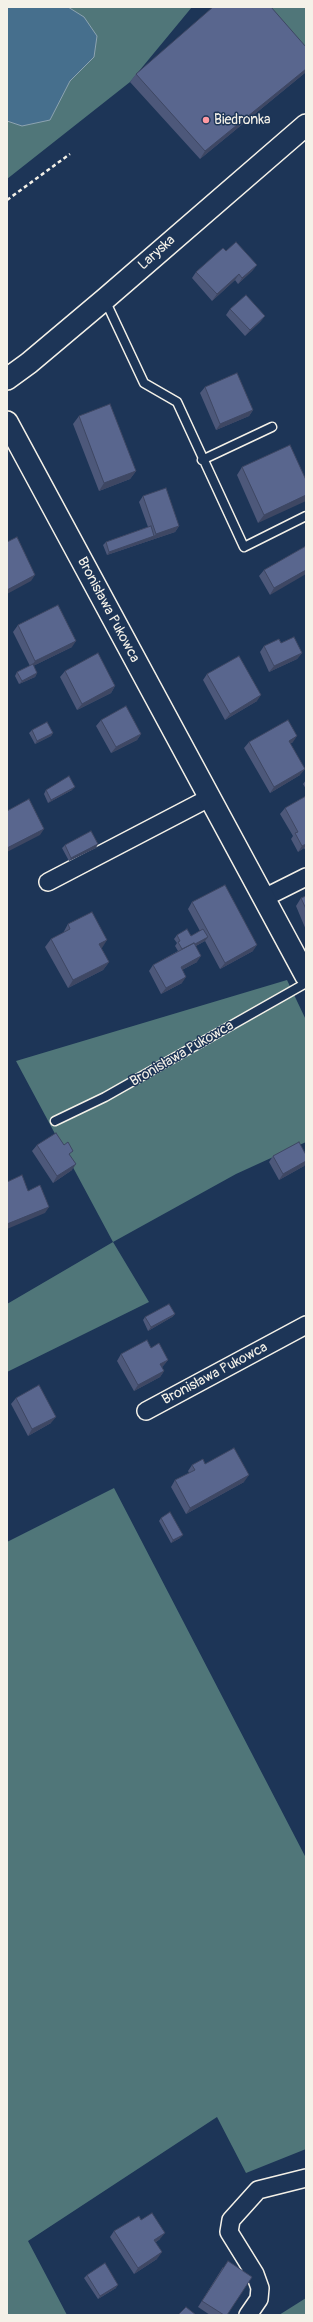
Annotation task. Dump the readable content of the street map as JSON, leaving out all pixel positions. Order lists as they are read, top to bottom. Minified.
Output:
{"streets":{"street":["Laryska","Bronisława Pukowca"]},"places":["Biedronka"]}
